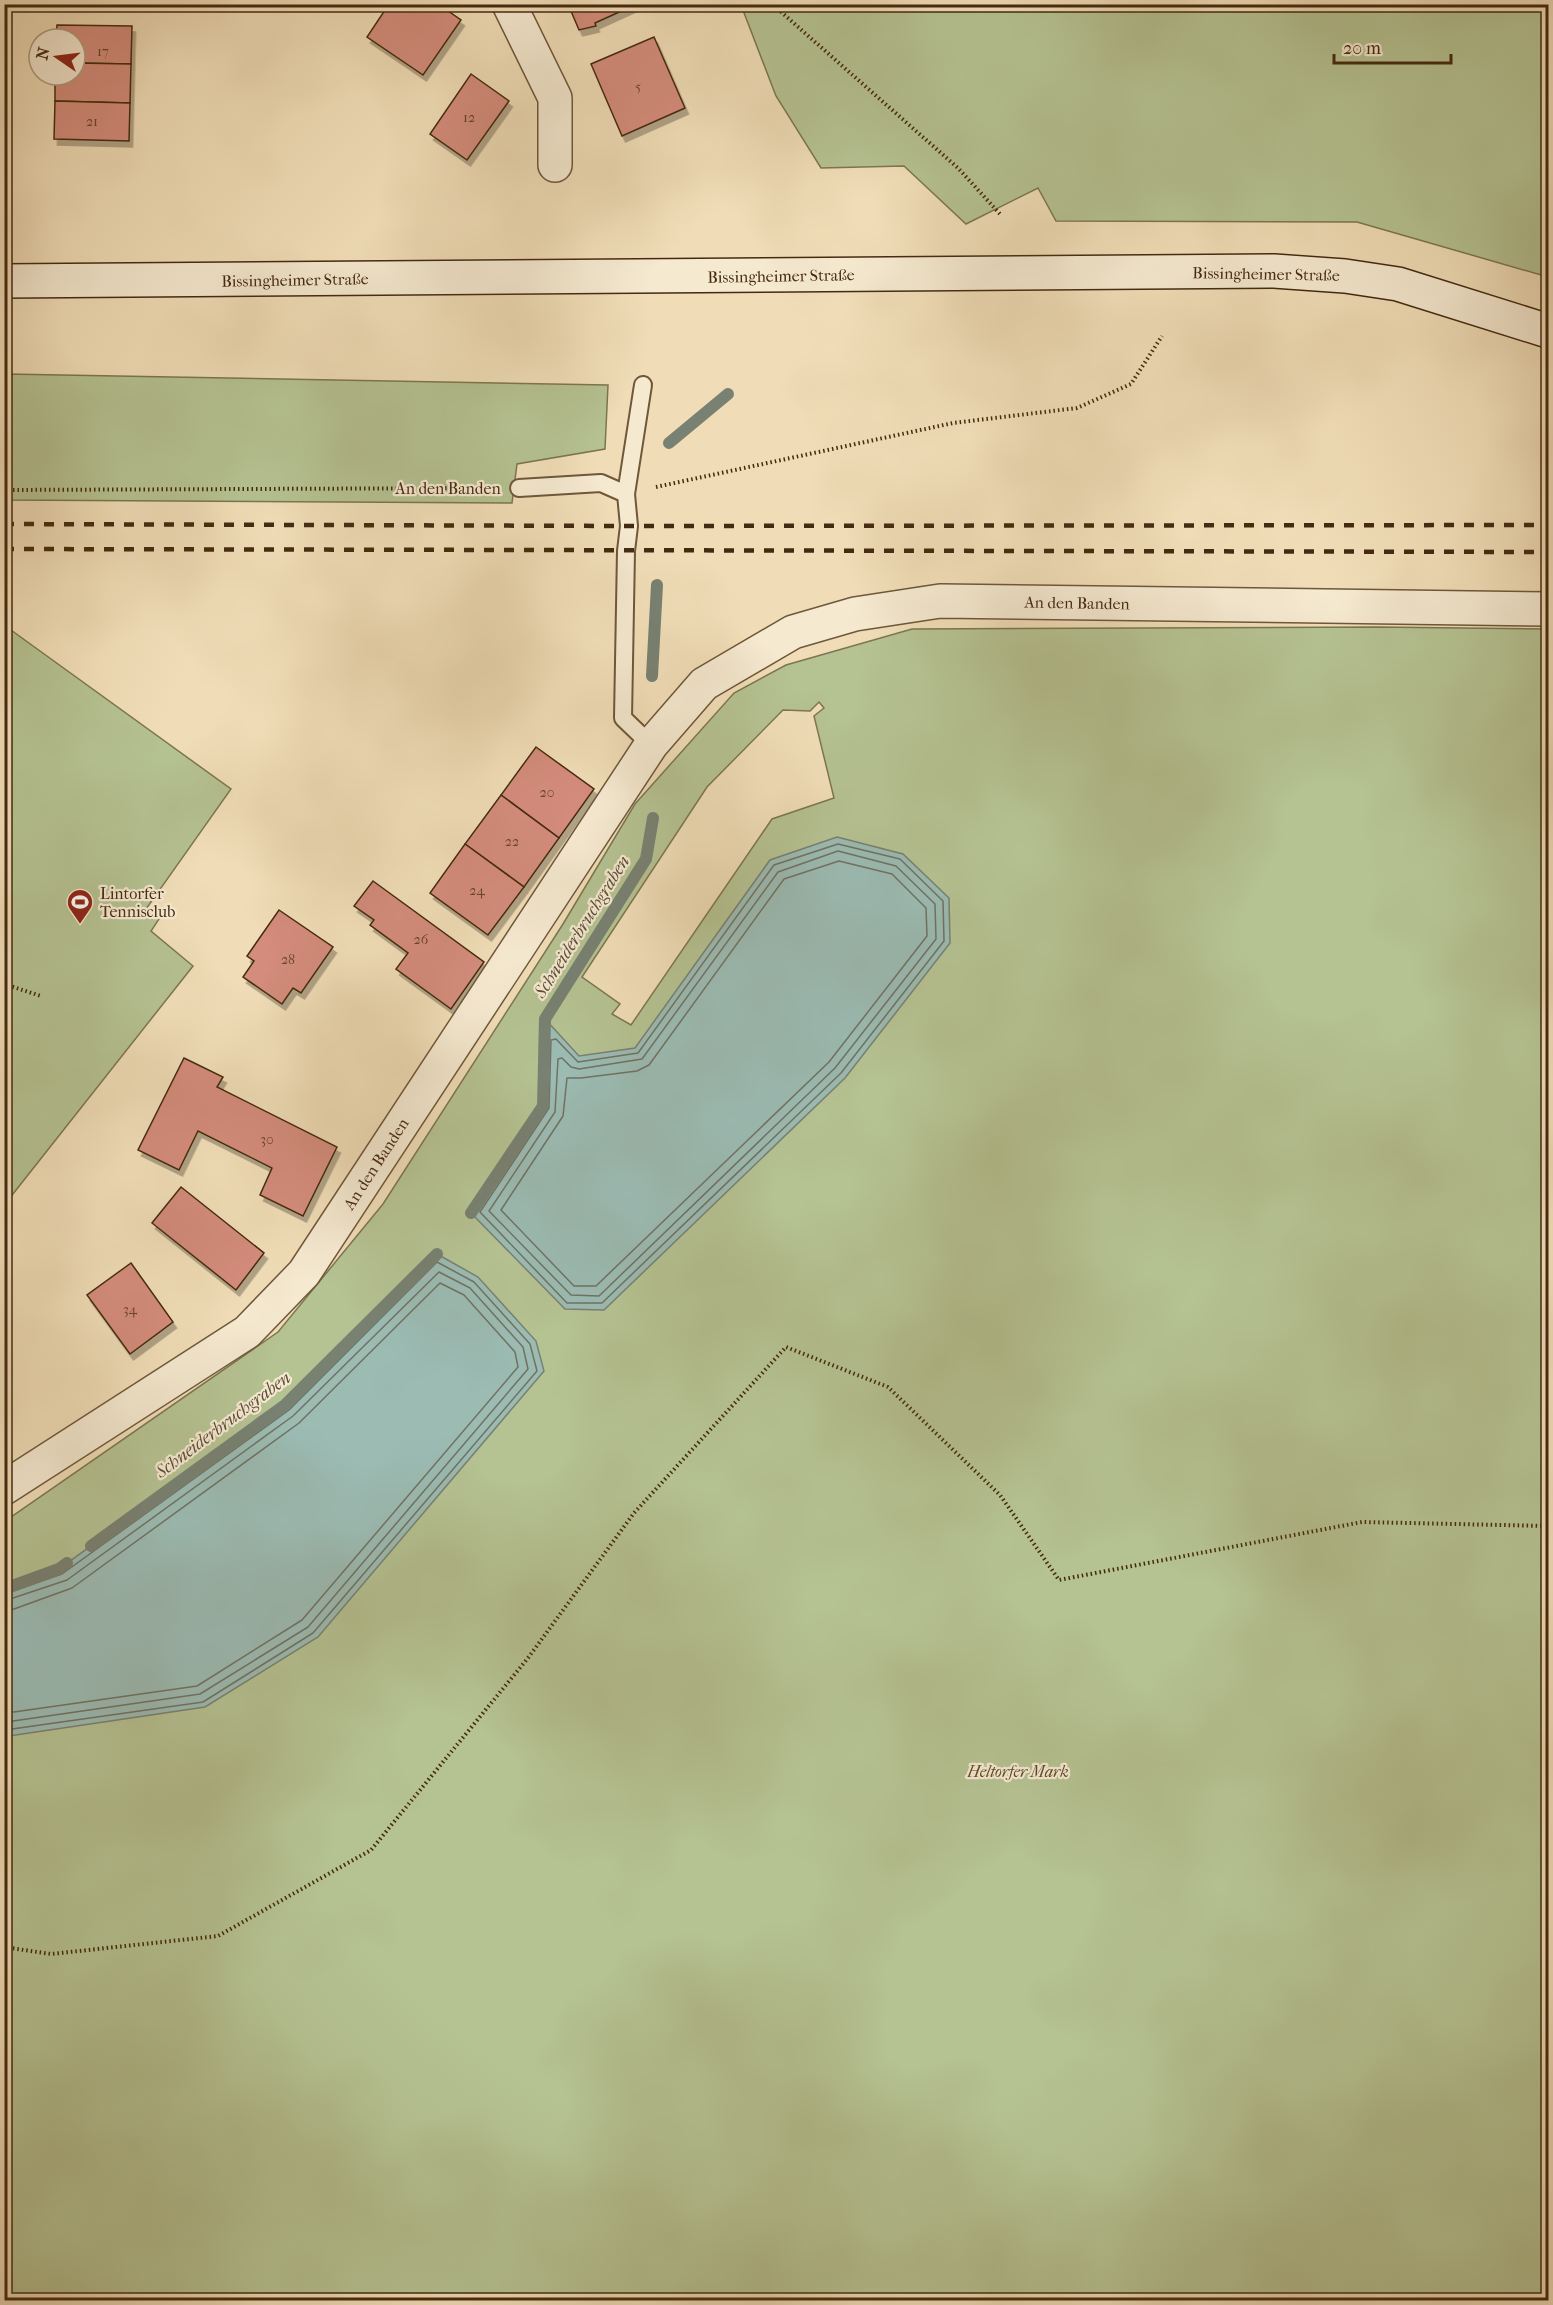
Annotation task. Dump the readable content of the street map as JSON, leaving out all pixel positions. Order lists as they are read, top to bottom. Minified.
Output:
{"streets":{"street":["Bissingheimer Straße","An den Banden"]},"water":["Schneiderbruchgraben"],"parks":["Heltorfer Mark"],"places":{"sports":["Lintorfer Tennisclub"]},"house_numbers":["17","5","12","21","20","22","24","26","28","30","34"],"scale_bar":"20 m","north":"left"}
